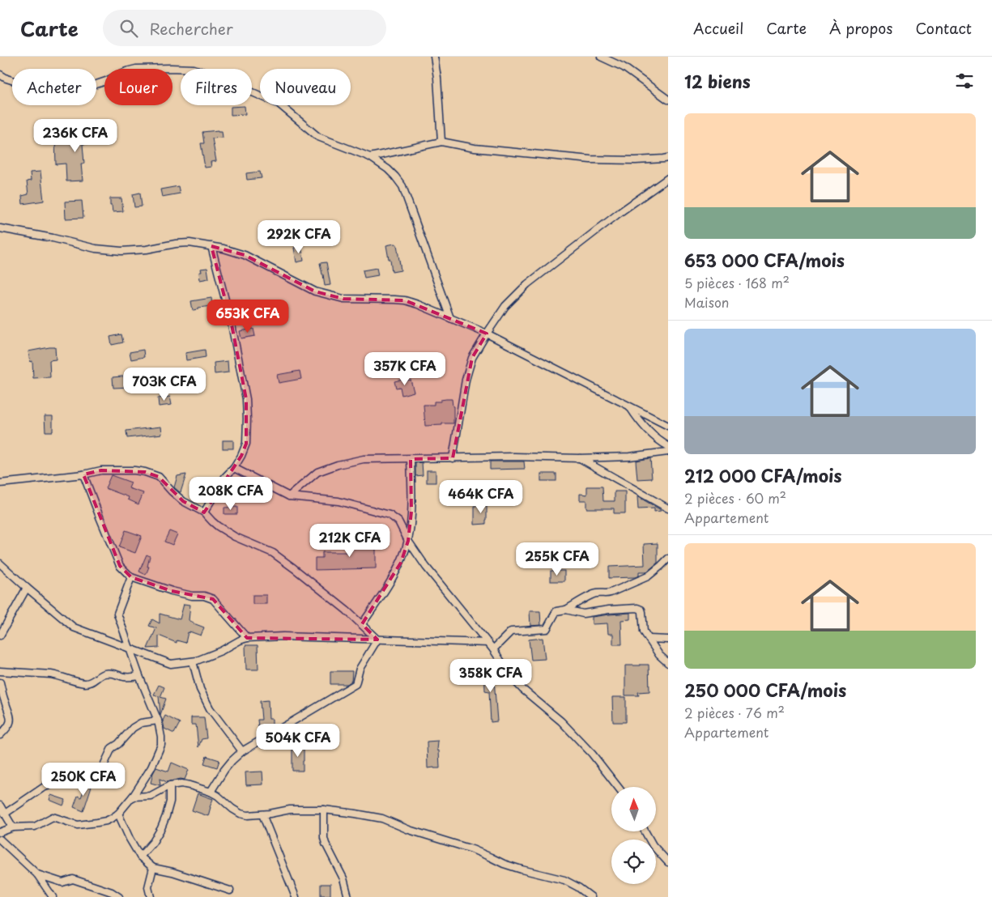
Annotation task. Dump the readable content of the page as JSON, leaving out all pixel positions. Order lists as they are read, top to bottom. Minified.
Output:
{"north":"top","page":{"header":"Carte","search":"Rechercher","nav":["Accueil","Carte","À propos","Contact"],"heading":"12 biens","chip":["Acheter","Louer","Filtres","Nouveau"],"list":[{"name":"653 000 CFA/mois","note":"5 pièces · 168 m² · Maison"},{"name":"212 000 CFA/mois","note":"2 pièces · 60 m² · Appartement"},{"name":"250 000 CFA/mois","note":"2 pièces · 76 m² · Appartement"}],"price":["236K CFA","292K CFA","653K CFA","357K CFA","703K CFA","208K CFA","464K CFA","212K CFA","255K CFA","358K CFA","504K CFA","250K CFA"]}}
